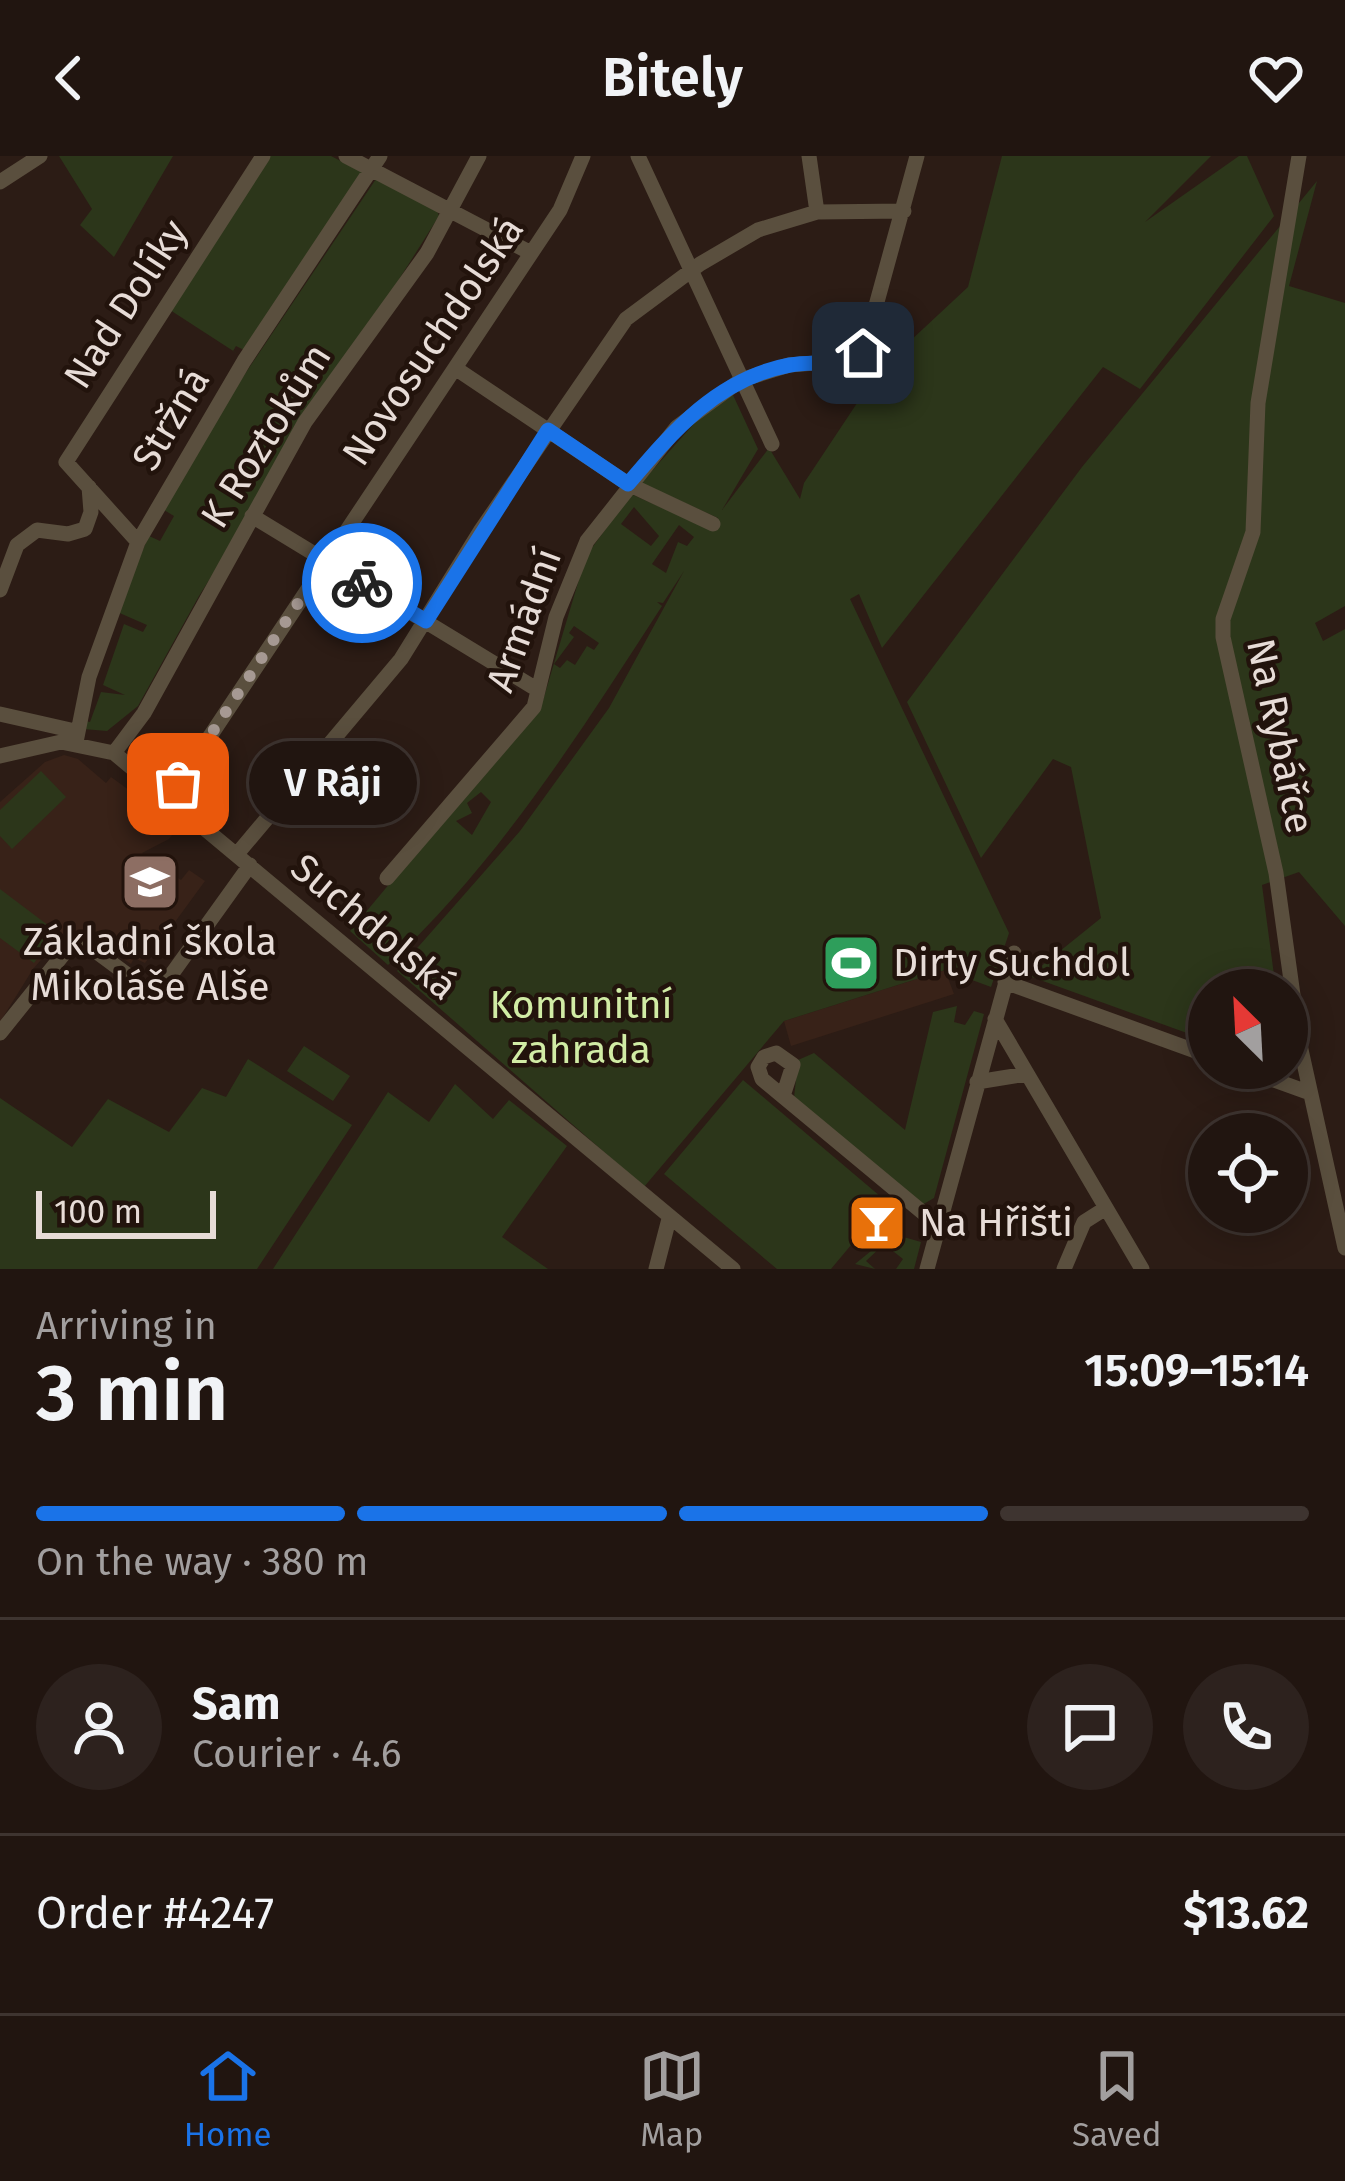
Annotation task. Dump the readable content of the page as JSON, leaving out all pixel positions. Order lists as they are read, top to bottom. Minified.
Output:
{"streets":{"street":["Nad Dolíky","Novosuchdolská","Stržná","K Roztokům","Armádní","Na Rybářce","Suchdolská"]},"crossings":[["Novosuchdolská","Suchdolská"],["Stržná","Suchdolská"],["K Roztokům","Suchdolská"]],"parks":["Komunitní zahrada"],"places":{"other":["V Ráji"],"school or university":["Základní škola Mikoláše Alše"],"sports":["Dirty Suchdol"],"bar":["Na Hřišti"]},"scale_bar":"100 m","north":"top left","page":{"header":"Bitely","bubble":"V Ráji","scale":"100 m","heading":["3 min","Arriving in","15:09–15:14"],"panel":["Sam","Courier · 4.6","Order #4247","$13.62"],"bar":"On the way · 380 m","tabs":["Home","Map","Saved"]}}
